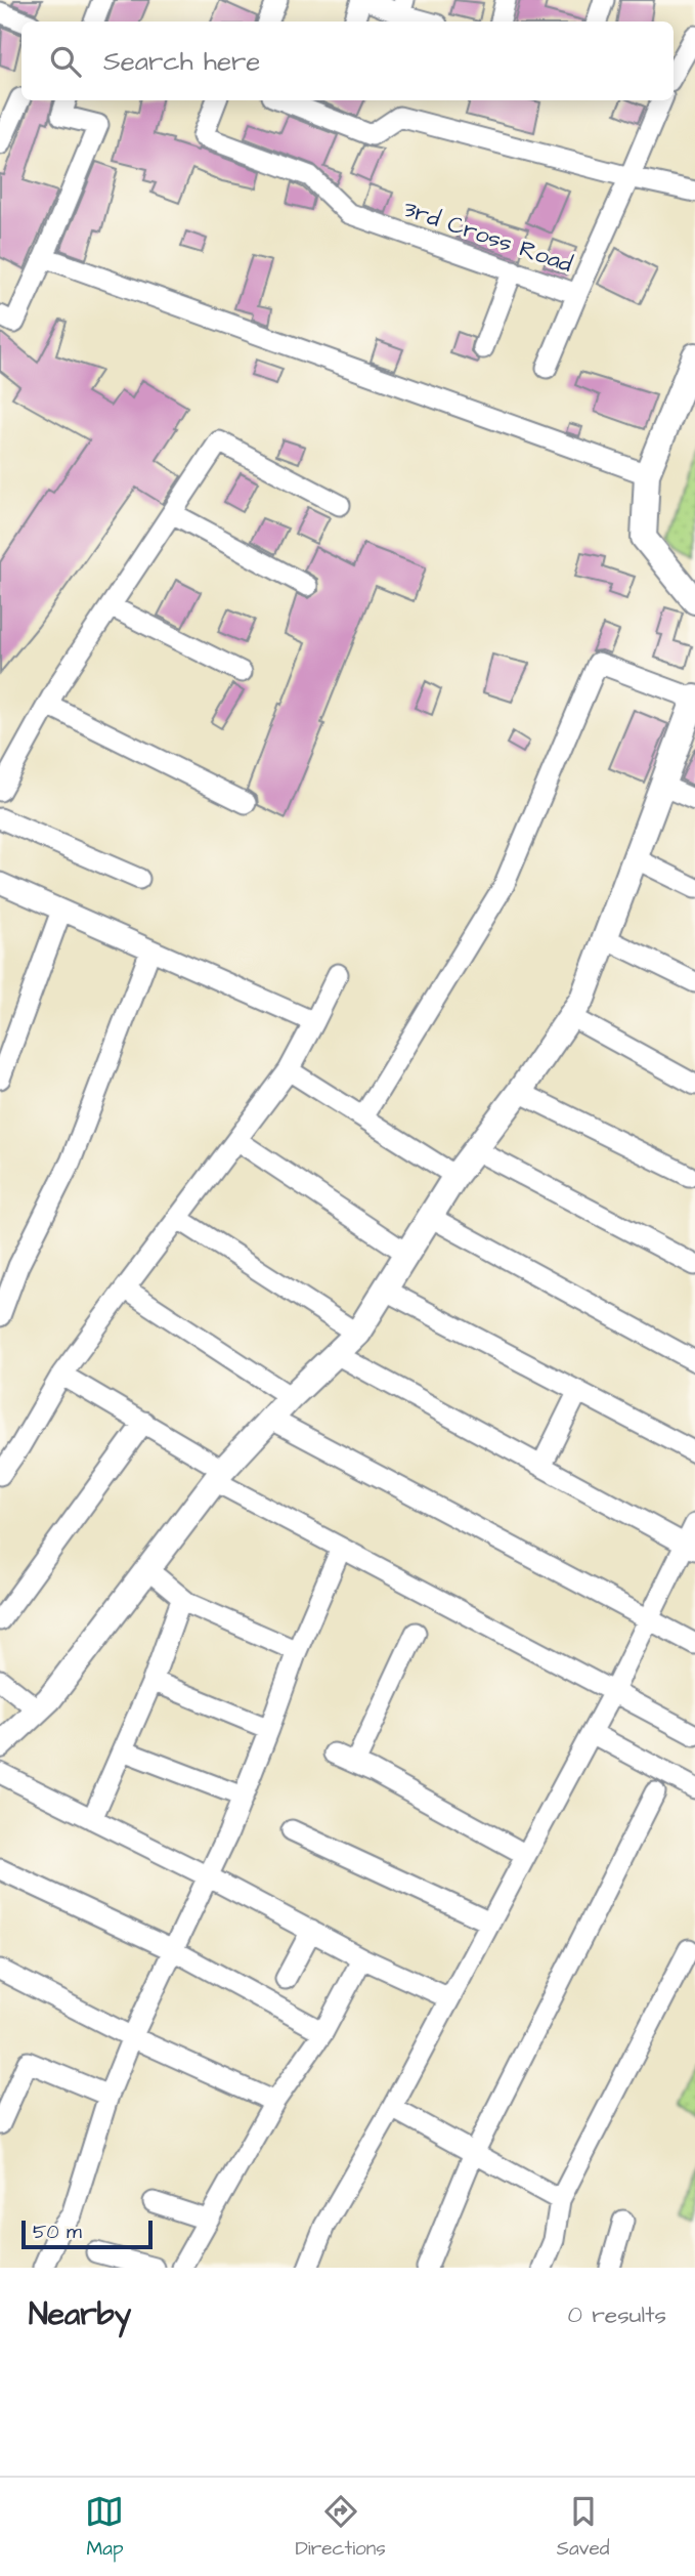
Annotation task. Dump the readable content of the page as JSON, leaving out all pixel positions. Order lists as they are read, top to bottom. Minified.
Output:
{"streets":{"street":["3rd Cross Road"]},"scale_bar":"50 m","page":{"search":"Search here","scale":"50 m","heading":["Nearby","0 results"],"nav":["Map","Directions","Saved"]}}
